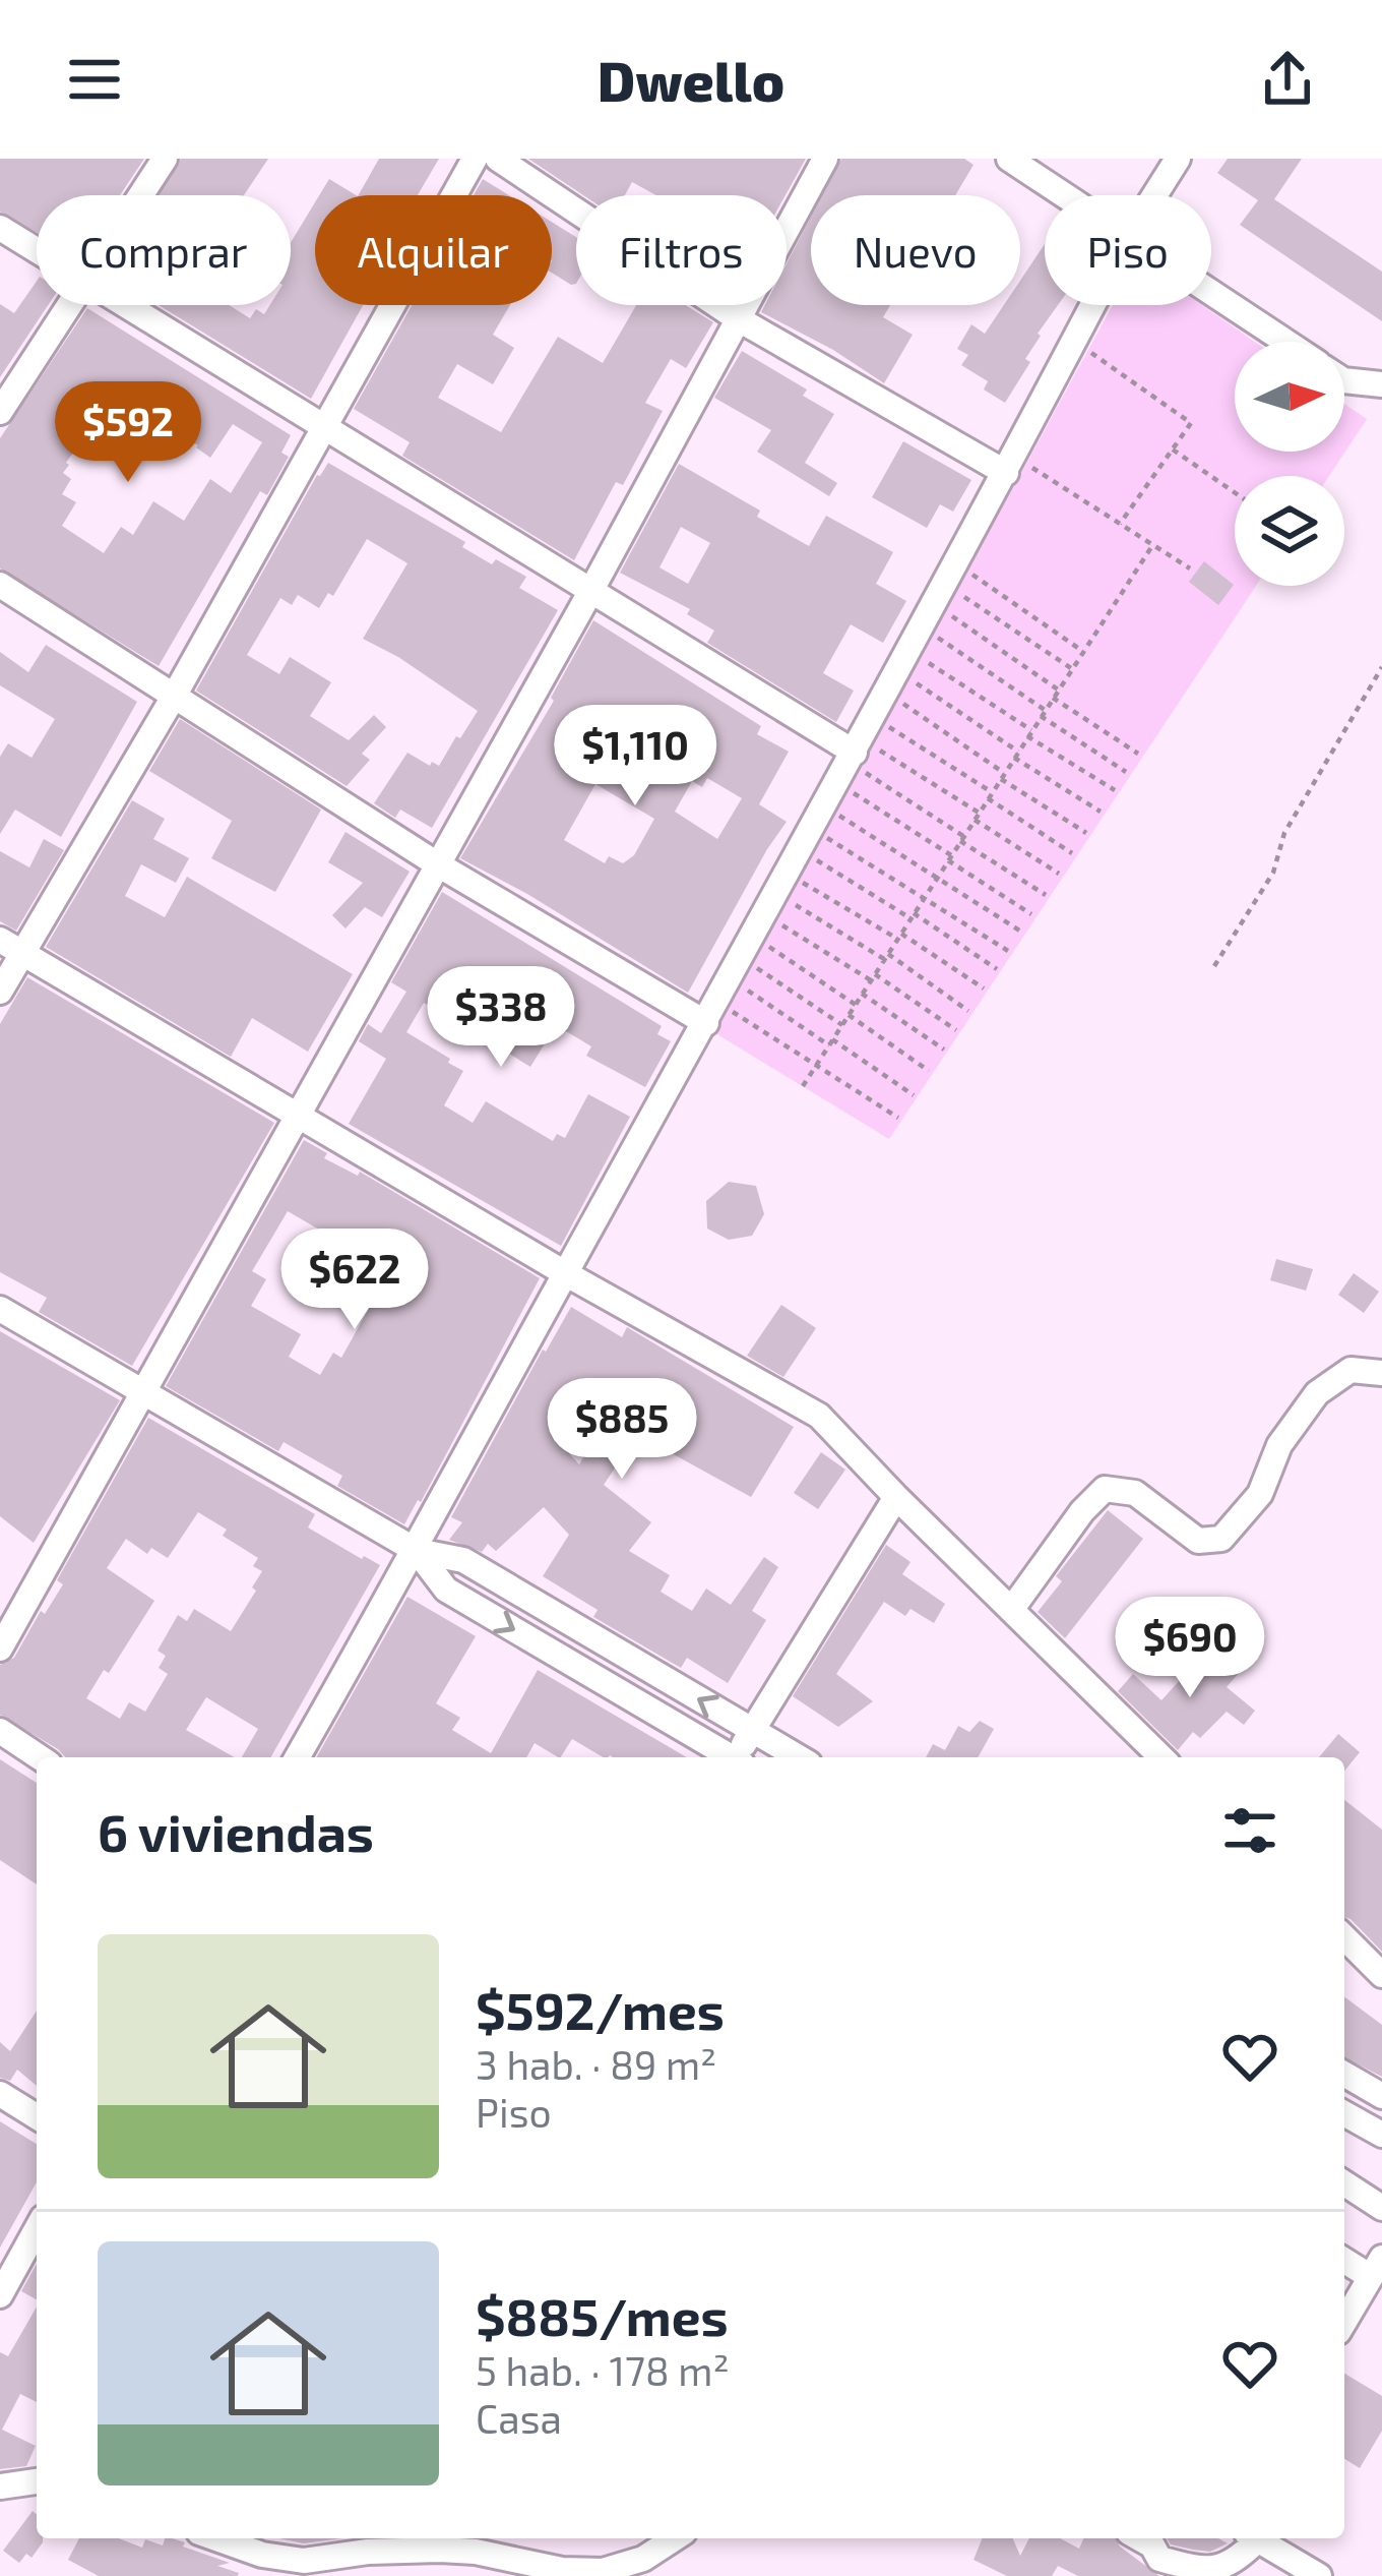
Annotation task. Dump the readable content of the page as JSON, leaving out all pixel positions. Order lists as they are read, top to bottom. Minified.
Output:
{"north":"right","page":{"header":"Dwello","chip":["Comprar","Alquilar","Filtros","Nuevo","Piso"],"price":["$592","$1,110","$338","$622","$885","$690"],"heading":"6 viviendas","list":[{"name":"$592/mes","note":"3 hab. · 89 m² · Piso"},{"name":"$885/mes","note":"5 hab. · 178 m² · Casa"}]}}
